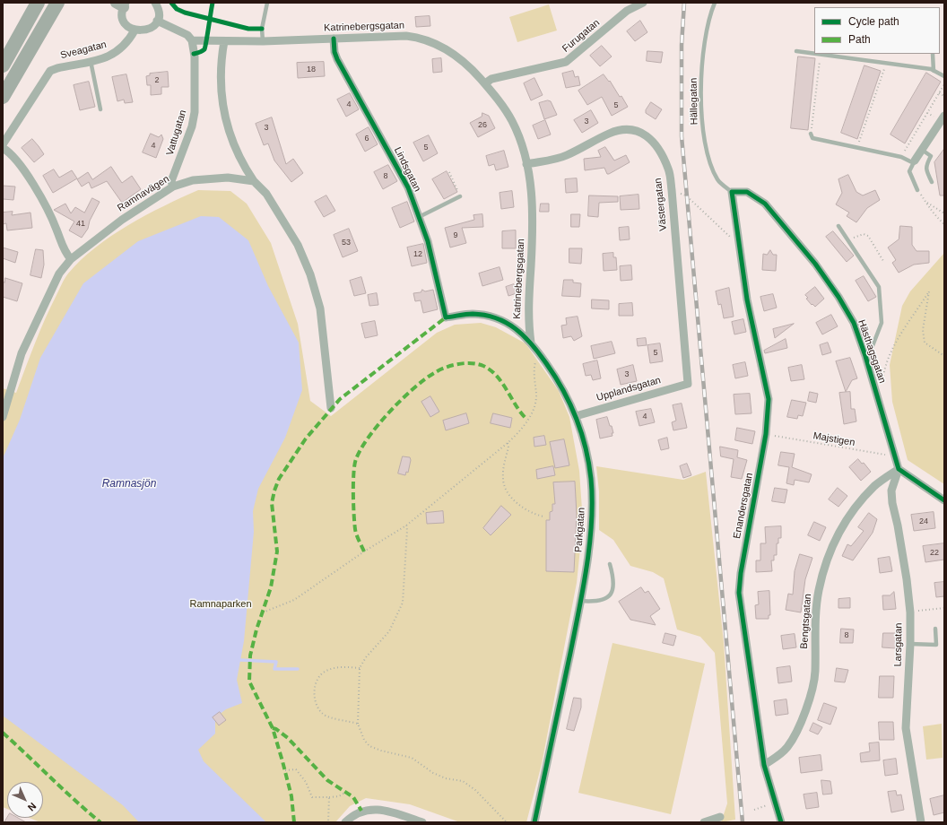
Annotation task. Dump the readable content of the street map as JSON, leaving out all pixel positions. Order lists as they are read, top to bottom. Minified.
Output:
{"streets":{"street":["Katrinebergsgatan","Furugatan","Sveagatan","Vattugatan","Lindsgatan","Ramnavägen","Västergatan","Hästhagsgatan","Upplandsgatan","Enandersgatan","Parkgatan","Bengtsgatan","Larsgatan"],"lane":["Hällegatan"],"path":["Majstigen"]},"crossings":[["Katrinebergsgatan","Furugatan"],["Katrinebergsgatan","Vattugatan"],["Katrinebergsgatan","Lindsgatan"],["Katrinebergsgatan","Västergatan"],["Katrinebergsgatan","Parkgatan"],["Hällegatan","Hästhagsgatan"],["Hällegatan","Enandersgatan"],["Vattugatan","Ramnavägen"],["Lindsgatan","Parkgatan"],["Västergatan","Upplandsgatan"],["Hästhagsgatan","Majstigen"],["Hästhagsgatan","Enandersgatan"],["Hästhagsgatan","Bengtsgatan"],["Hästhagsgatan","Larsgatan"],["Upplandsgatan","Parkgatan"],["Enandersgatan","Bengtsgatan"],["Bengtsgatan","Larsgatan"]],"water":["Ramnasjön"],"parks":["Ramnaparken"],"house_numbers":["18","2","4","5","3","26","3","6","4","5","8","41","9","53","12","5","3","4","24","22","8"],"legend":["Cycle path","Path"],"north":"bottom right"}
